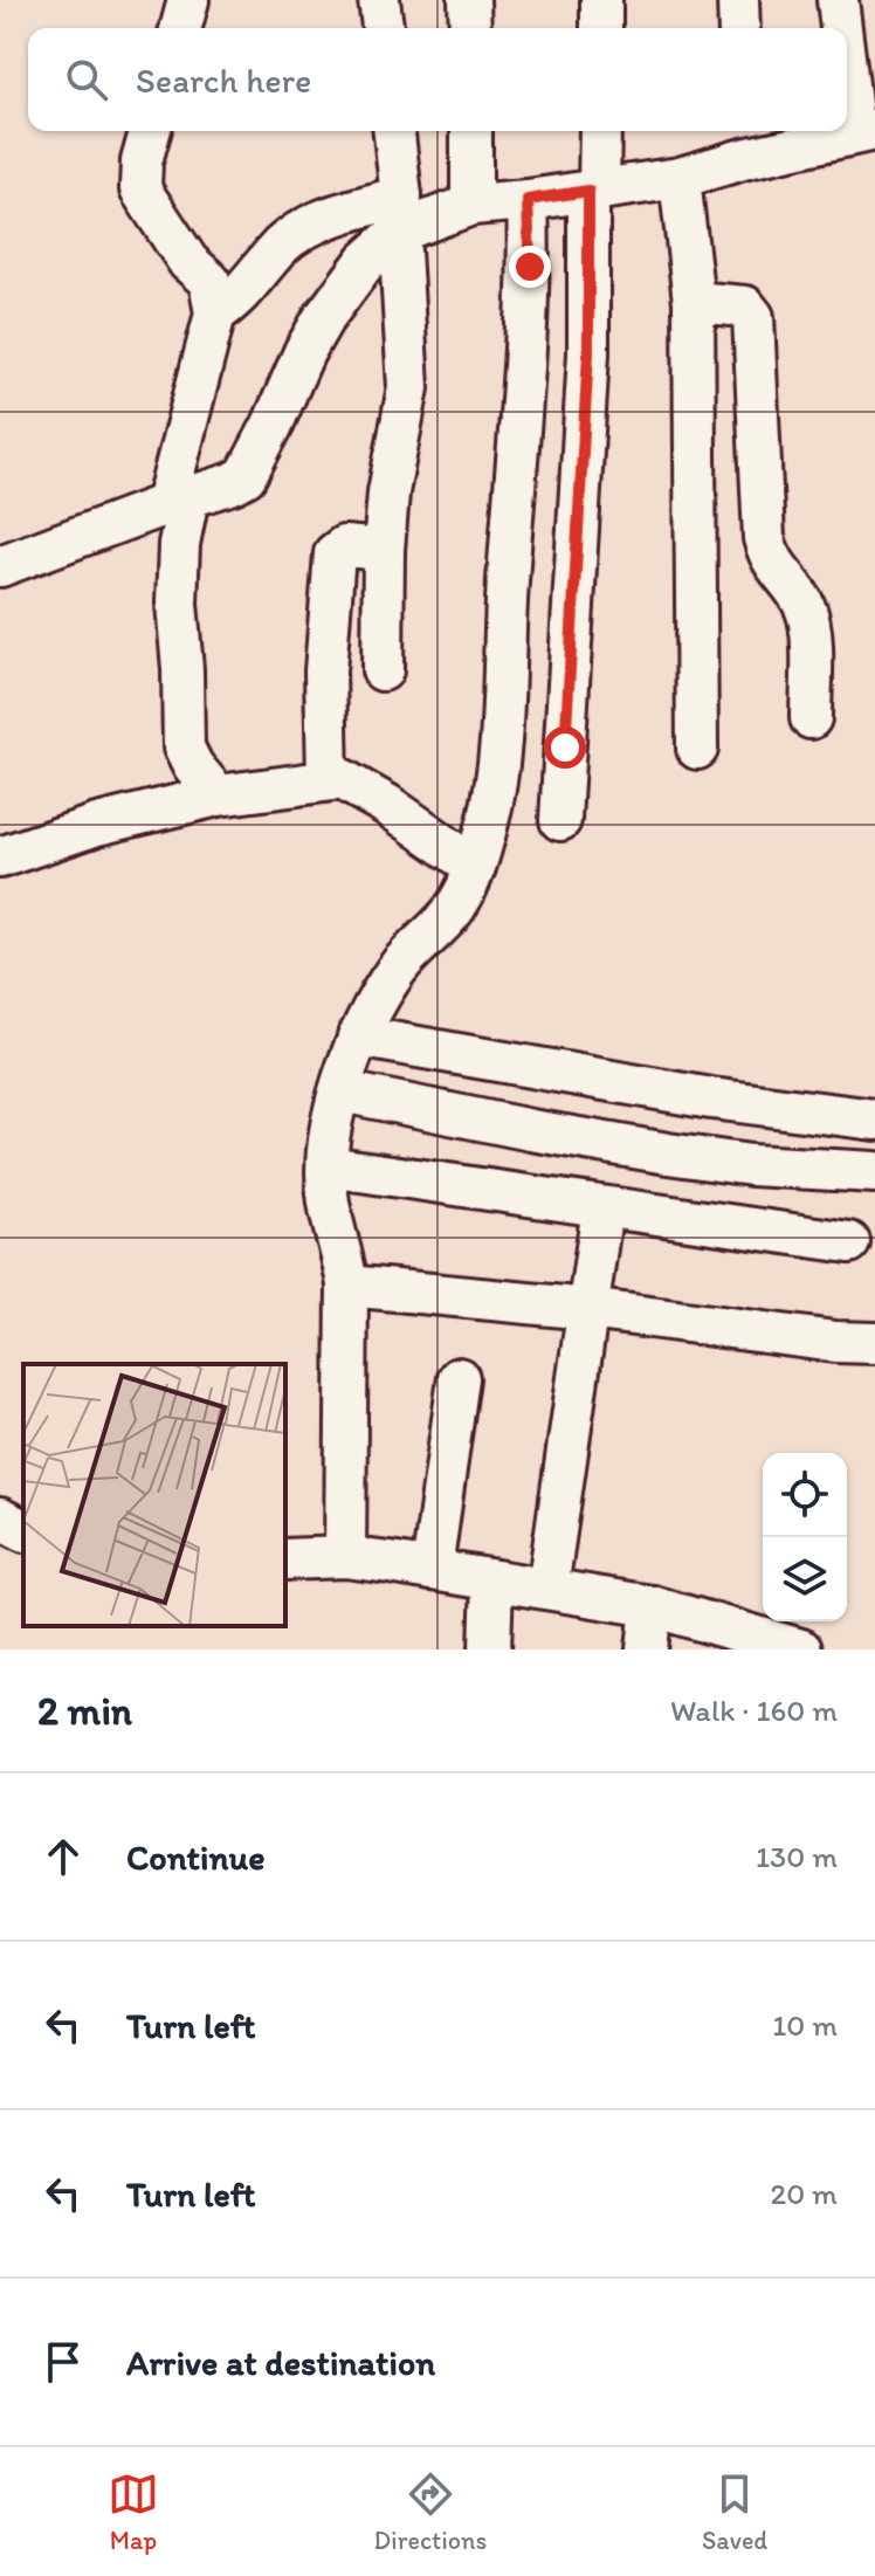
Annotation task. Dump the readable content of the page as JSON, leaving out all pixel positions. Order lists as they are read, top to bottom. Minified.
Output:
{"page":{"search":"Search here","heading":["2 min","Walk · 160 m"],"list":[["Continue","130 m"],["Turn left","10 m"],["Turn left","20 m"],"Arrive at destination"],"nav":["Map","Directions","Saved"]}}
